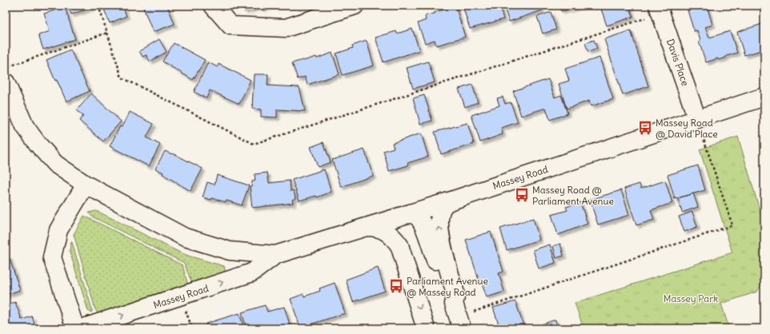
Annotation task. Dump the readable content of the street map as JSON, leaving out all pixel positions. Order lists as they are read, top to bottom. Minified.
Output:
{"streets":{"street":["Davis Place","Massey Road"]},"crossings":[["Davis Place","Massey Road"]],"parks":["Massey Park"],"places":{"bus stop":["Massey Road @ David Place","Massey Road @ Parliament Avenue","Parliament Avenue @ Massey Road"]}}
